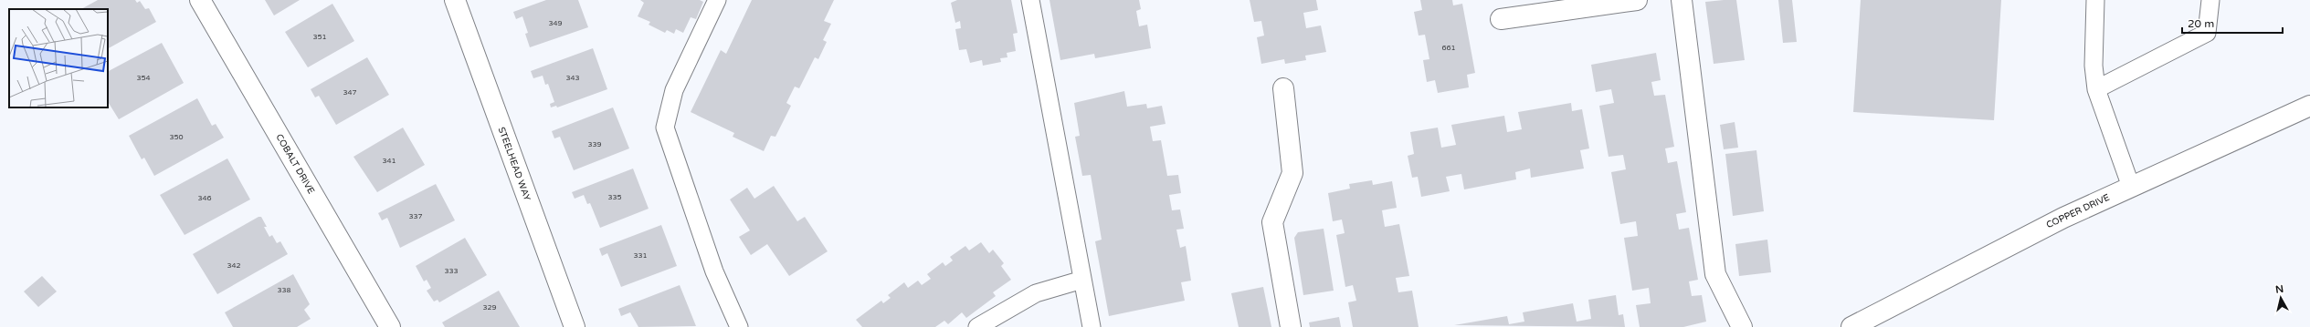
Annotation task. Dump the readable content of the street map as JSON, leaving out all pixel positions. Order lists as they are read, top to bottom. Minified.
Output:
{"streets":{"street":["COBALT DRIVE","STEELHEAD WAY","COPPER DRIVE"]},"house_numbers":["349","351","661","354","343","347","350","339","341","335","346","337","331","342","333","338","329"],"scale_bar":"20 m","north":"top"}
